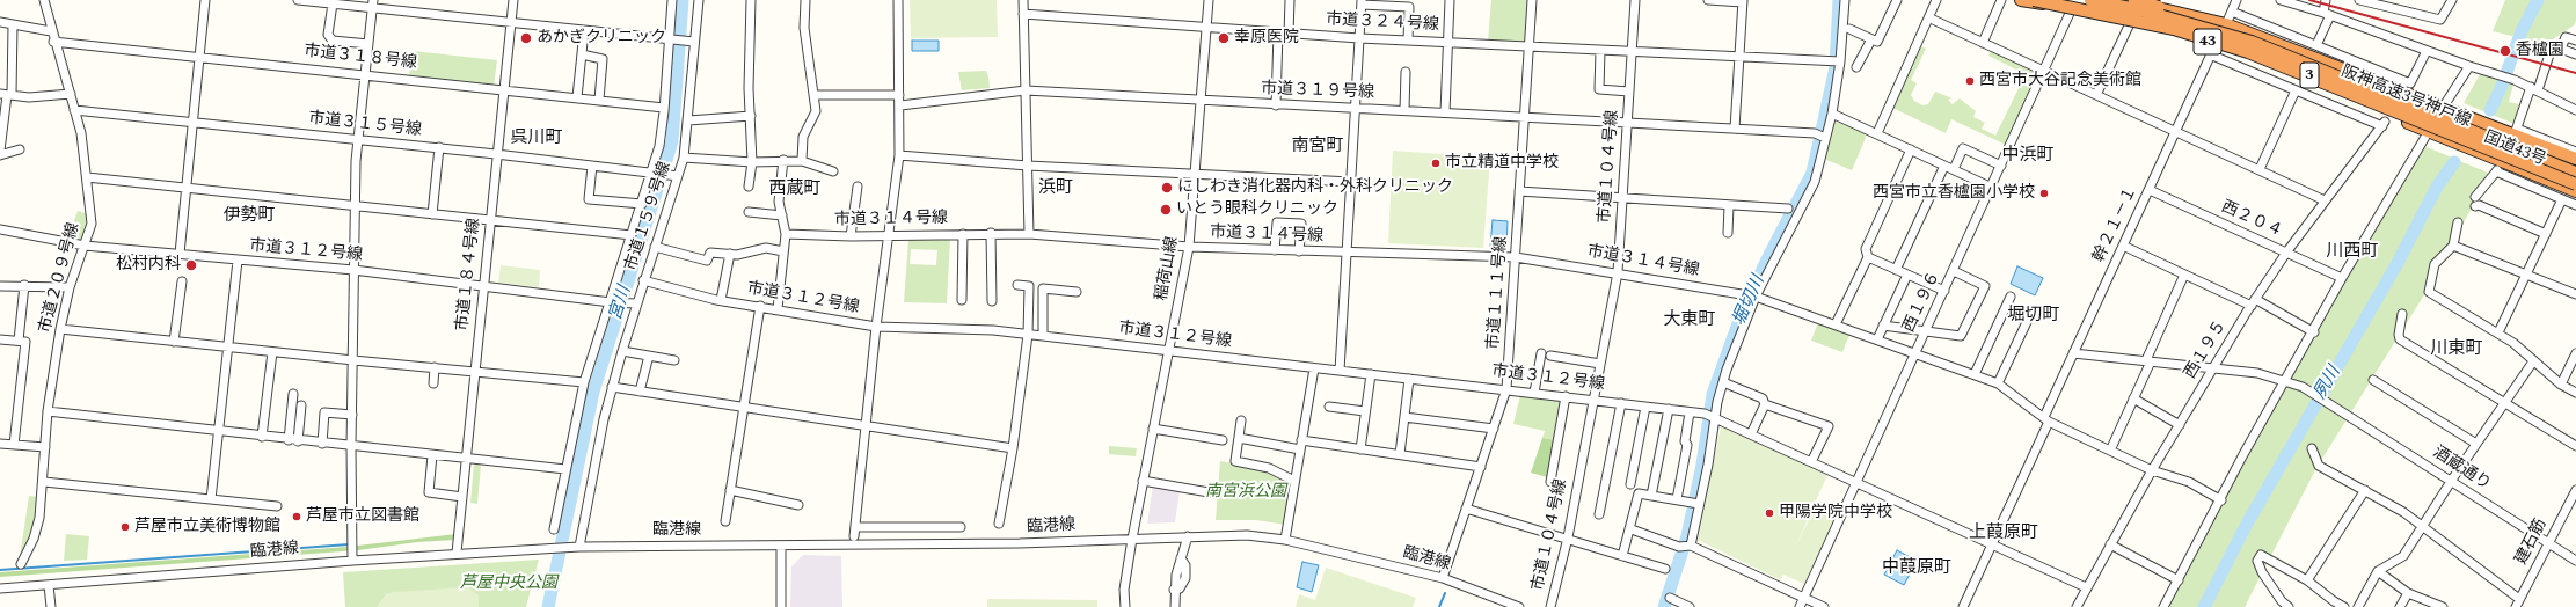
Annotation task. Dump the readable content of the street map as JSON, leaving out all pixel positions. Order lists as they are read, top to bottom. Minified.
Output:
{"streets":{"highway":["43","3","阪神高速3号神戸線","国道43号"],"street":["市道３２４号線","市道３１８号線","市道３１９号線","市道３１５号線","市道１０４号線","市道１５９号線","市道３１４号線","西２０４","幹２１－１","市道３１２号線","稲荷山線","市道１８４号線","市道２０９号線","市道１１１号線","西１９６","西１９５","酒蔵通り","臨港線","建石筋"]},"crossings":[["市道３２４号線","市道１０４号線"],["市道３２４号線","稲荷山線"],["市道３２４号線","市道１１１号線"],["市道３１８号線","市道１８４号線"],["市道３１８号線","市道２０９号線"],["市道３１９号線","市道１０４号線"],["市道３１９号線","稲荷山線"],["市道３１９号線","市道１１１号線"],["市道３１５号線","市道１５９号線"],["市道３１５号線","市道１８４号線"],["市道３１５号線","市道２０９号線"],["国道43号","幹２１－１"],["国道43号","西１９６"],["市道１０４号線","市道３１４号線"],["市道１０４号線","市道３１２号線"],["市道１５９号線","市道３１２号線"],["市道１５９号線","臨港線"],["市道３１４号線","幹２１－１"],["市道３１４号線","稲荷山線"],["市道３１４号線","市道１１１号線"],["市道３１４号線","西１９６"],["市道３１４号線","西１９５"],["西２０４","幹２１－１"],["西２０４","西１９５"],["幹２１－１","市道３１２号線"],["幹２１－１","酒蔵通り"],["市道３１２号線","稲荷山線"],["市道３１２号線","市道１８４号線"],["市道３１２号線","市道２０９号線"],["市道３１２号線","市道１１１号線"],["市道３１２号線","西１９６"],["市道３１２号線","西１９５"],["稲荷山線","臨港線"],["市道１８４号線","臨港線"],["市道１１１号線","臨港線"],["西１９５","酒蔵通り"],["酒蔵通り","建石筋"]],"districts":["呉川町","南宮町","中浜町","浜町","西蔵町","伊勢町","川西町","堀切町","大東町","川東町","上葭原町","中葭原町"],"water":["堀切川","宮川","夙川"],"parks":["南宮浜公園","芦屋中央公園"],"places":["あかぎクリニック","幸原医院","香櫨園","西宮市大谷記念美術館","市立精道中学校","にしわき消化器内科・外科クリニック","西宮市立香櫨園小学校","いとう眼科クリニック","松村内科","甲陽学院中学校","芦屋市立図書館","芦屋市立美術博物館"]}
